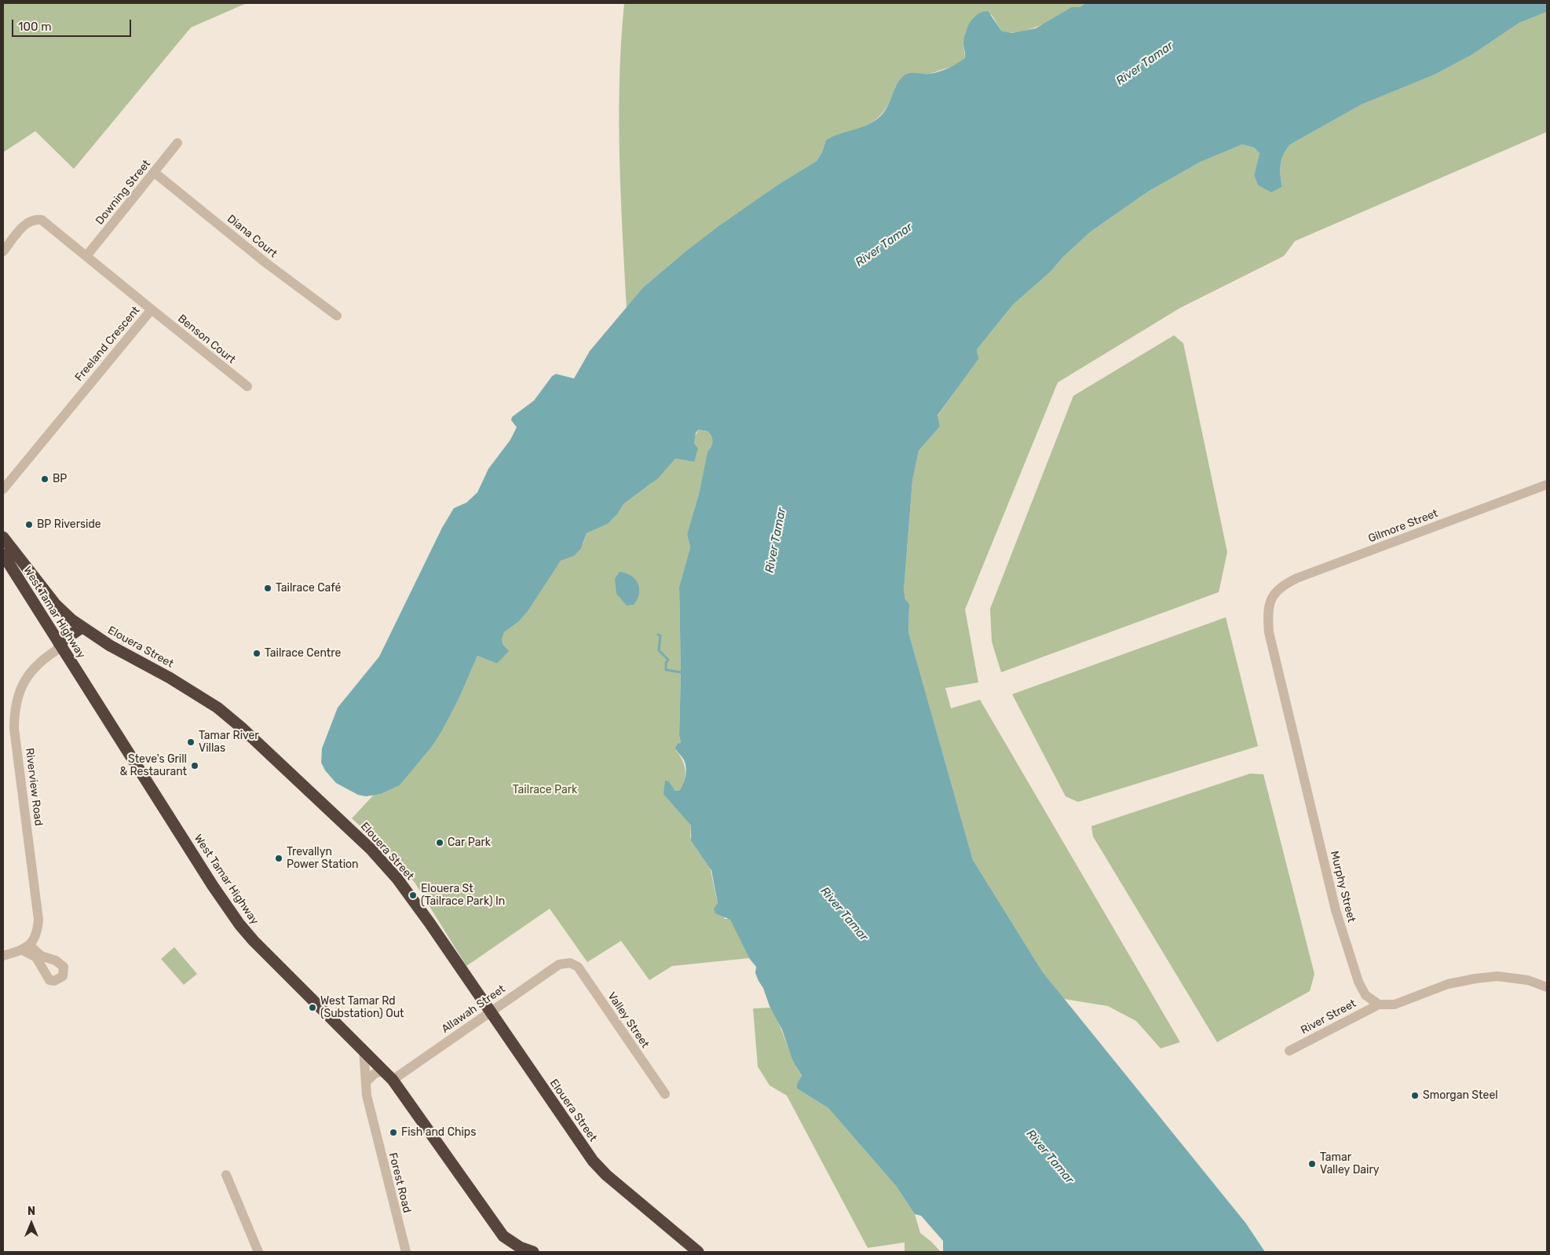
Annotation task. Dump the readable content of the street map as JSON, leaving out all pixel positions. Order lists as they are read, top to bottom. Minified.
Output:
{"streets":{"highway":["West Tamar Highway","Elouera Street"],"street":["Downing Street","Diana Court","Benson Court","Freeland Crescent","Gilmore Street","Riverview Road","Murphy Street","Allawah Street","River Street","Valley Street","Forest Road"]},"crossings":[["Downing Street","Diana Court"],["Downing Street","Freeland Crescent"],["Benson Court","Freeland Crescent"],["Gilmore Street","Murphy Street"],["West Tamar Highway","Elouera Street"],["West Tamar Highway","Riverview Road"],["West Tamar Highway","Allawah Street"],["West Tamar Highway","Forest Road"],["Elouera Street","Allawah Street"],["Murphy Street","River Street"],["Allawah Street","Valley Street"]],"water":["River Tamar"],"parks":["Tailrace Park"],"places":["BP","BP Riverside","Tailrace Café","Tailrace Centre","Tamar River Villas","Steve's Grill & Restaurant","Car Park","Trevallyn Power Station","Elouera St (Tailrace Park) In","West Tamar Rd (Substation) Out","Smorgan Steel","Fish and Chips","Tamar Valley Dairy"],"scale_bar":"100 m","north":"top"}
